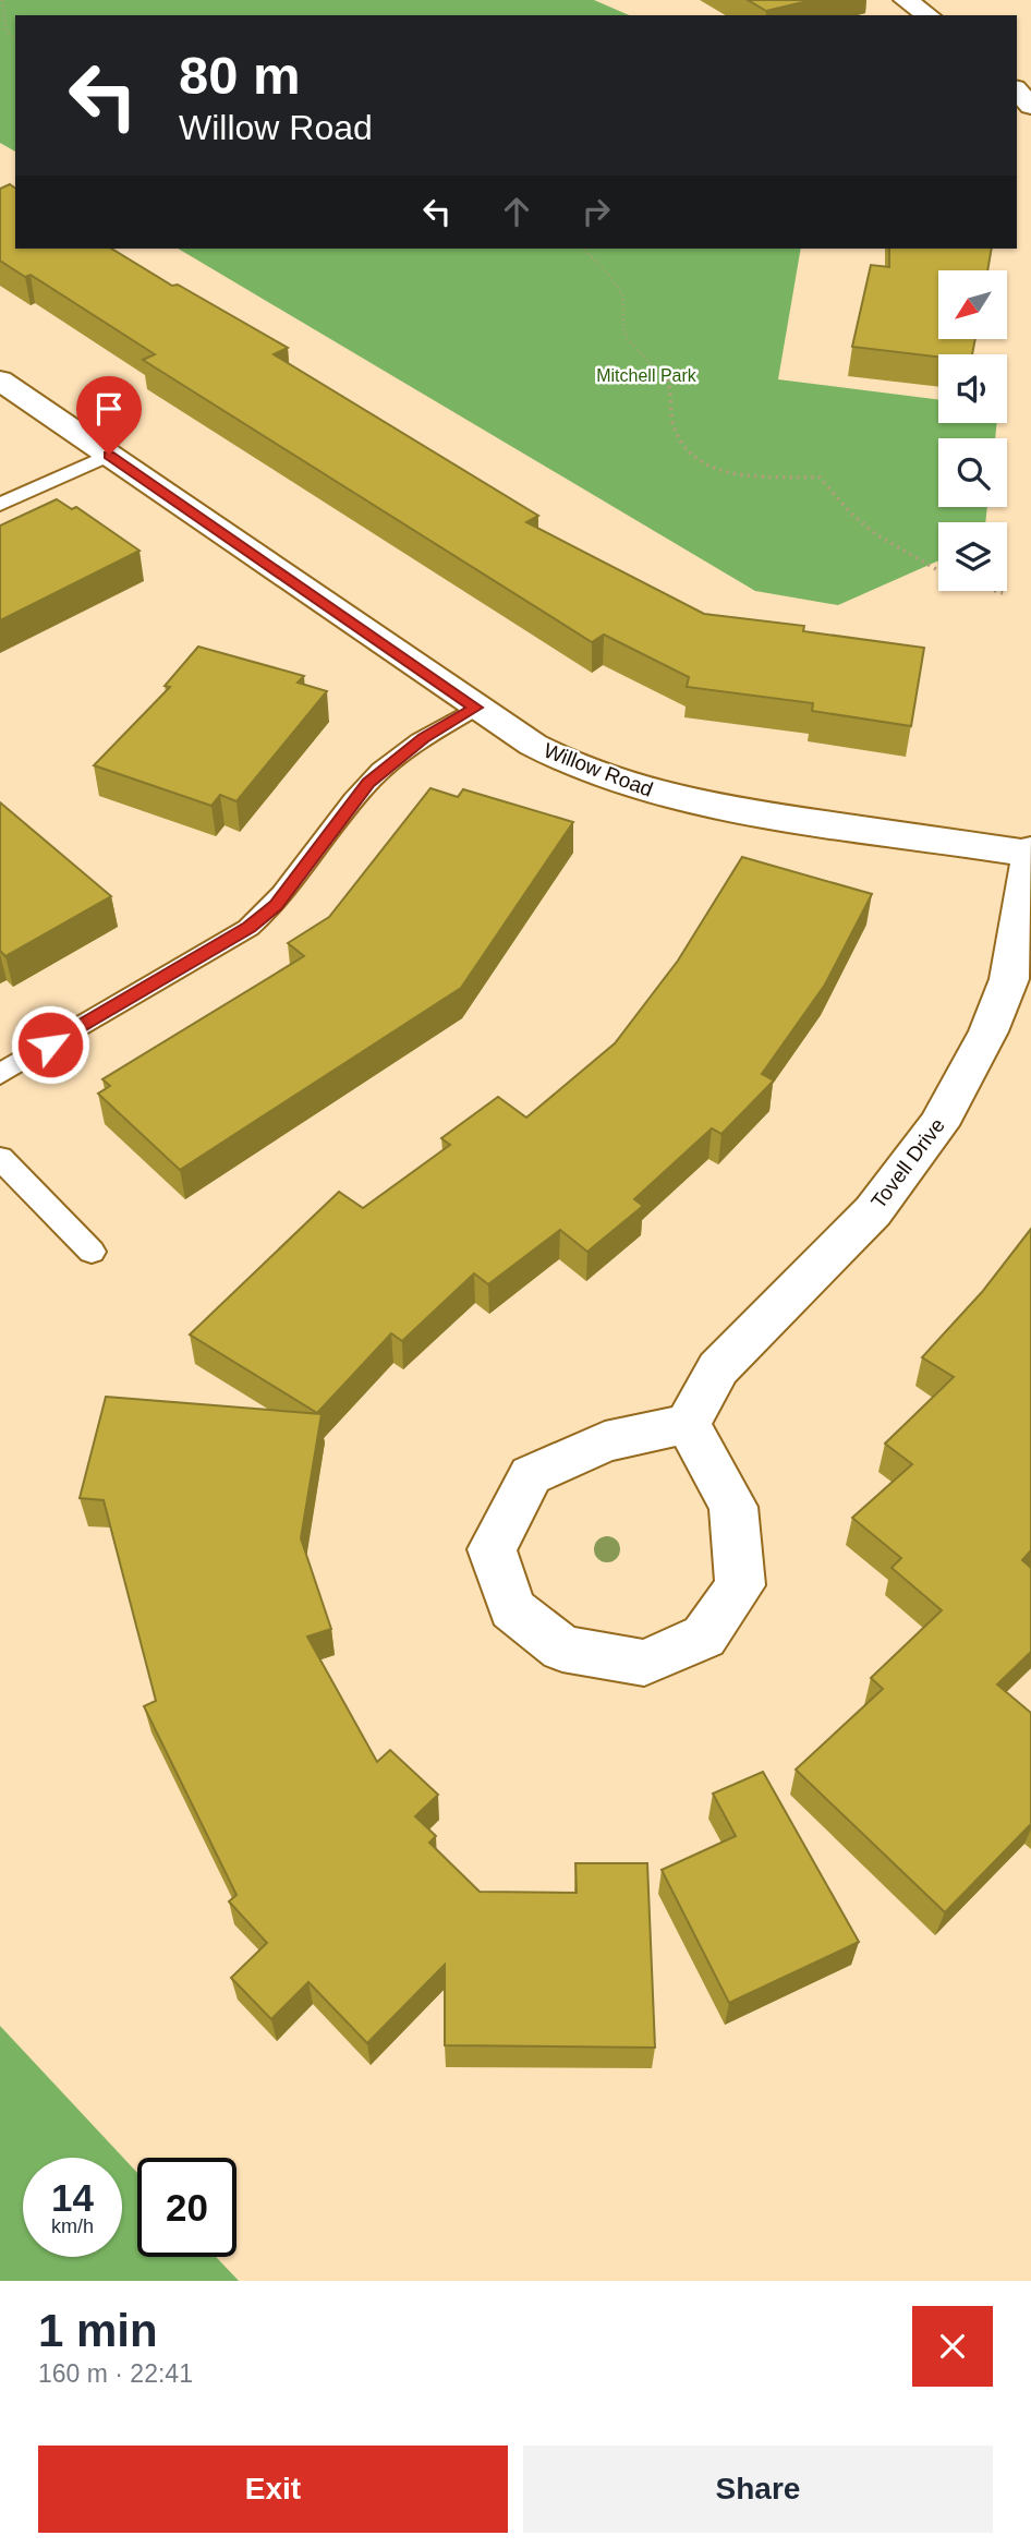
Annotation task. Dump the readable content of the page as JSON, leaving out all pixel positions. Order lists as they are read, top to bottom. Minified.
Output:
{"streets":{"street":["Willow Road","Tovell Drive"]},"crossings":[["Willow Road","Tovell Drive"]],"parks":["Mitchell Park"],"north":"bottom left","page":{"turn":["80 m","Willow Road"],"speed":"14 km/h","limit":"20","heading":["1 min","160 m · 22:41"],"buttons":["Exit","Share"]}}
